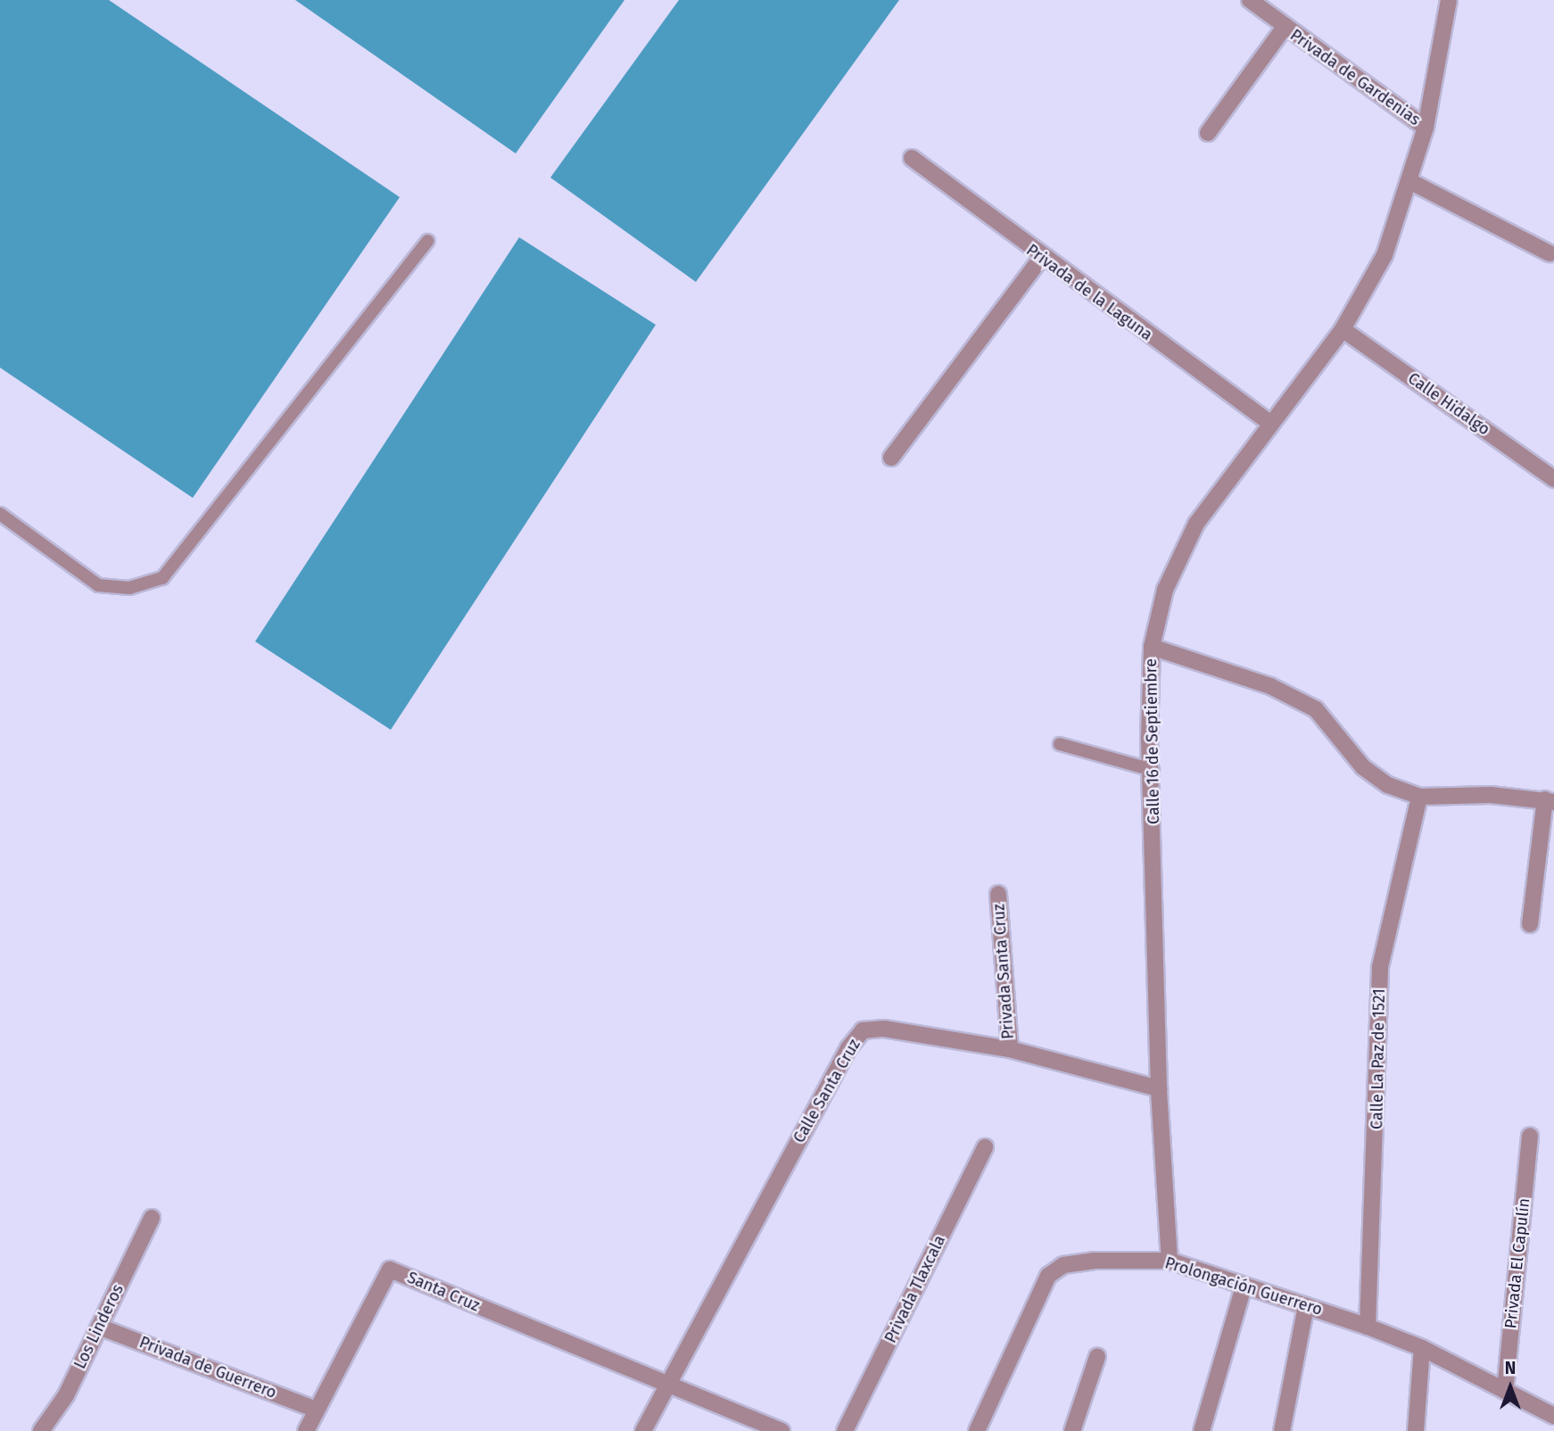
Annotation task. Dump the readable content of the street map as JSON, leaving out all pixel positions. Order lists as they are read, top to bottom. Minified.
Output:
{"streets":{"street":["Privada de Gardenias","Privada de la Laguna","Calle Hidalgo","Calle 16 de Septiembre","Privada Santa Cruz","Calle La Paz de 1521","Calle Santa Cruz","Privada El Capulín","Prolongación Guerrero","Privada Tlaxcala","Santa Cruz","Los Linderos","Privada de Guerrero"]},"crossings":[["Privada de Gardenias","Calle 16 de Septiembre"],["Privada de la Laguna","Calle 16 de Septiembre"],["Calle Hidalgo","Calle 16 de Septiembre"],["Calle 16 de Septiembre","Calle Santa Cruz"],["Calle 16 de Septiembre","Prolongación Guerrero"],["Privada Santa Cruz","Calle Santa Cruz"],["Calle La Paz de 1521","Prolongación Guerrero"],["Calle Santa Cruz","Santa Cruz"],["Privada El Capulín","Prolongación Guerrero"],["Santa Cruz","Privada de Guerrero"],["Los Linderos","Privada de Guerrero"]],"north":"top"}
